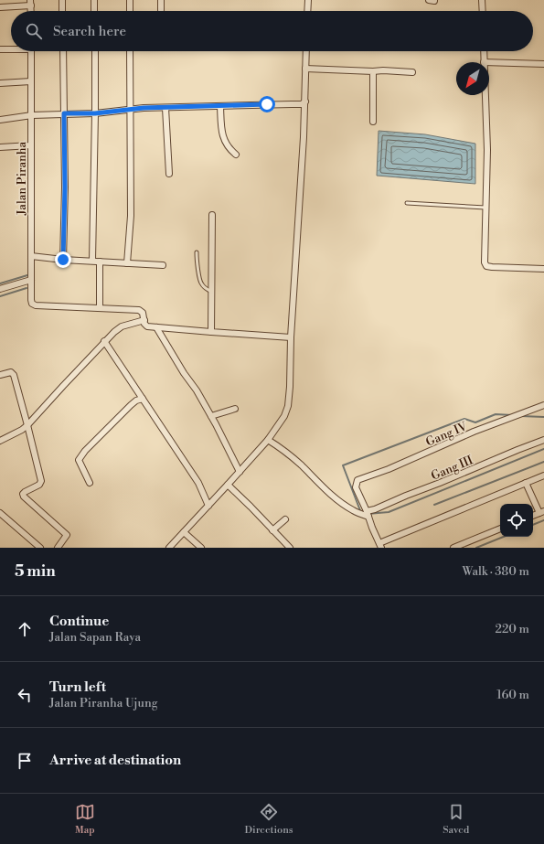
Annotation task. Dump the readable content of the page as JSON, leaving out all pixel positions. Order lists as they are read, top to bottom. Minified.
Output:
{"streets":{"street":["Jalan Piranha","Gang IV","Gang III"]},"crossings":[["Gang IV","Gang III"]],"north":"bottom left","page":{"search":"Search here","heading":["5 min","Walk · 380 m"],"list":[["Continue","Jalan Sapan Raya","220 m"],["Turn left","Jalan Piranha Ujung","160 m"],"Arrive at destination"],"nav":["Map","Directions","Saved"]}}
